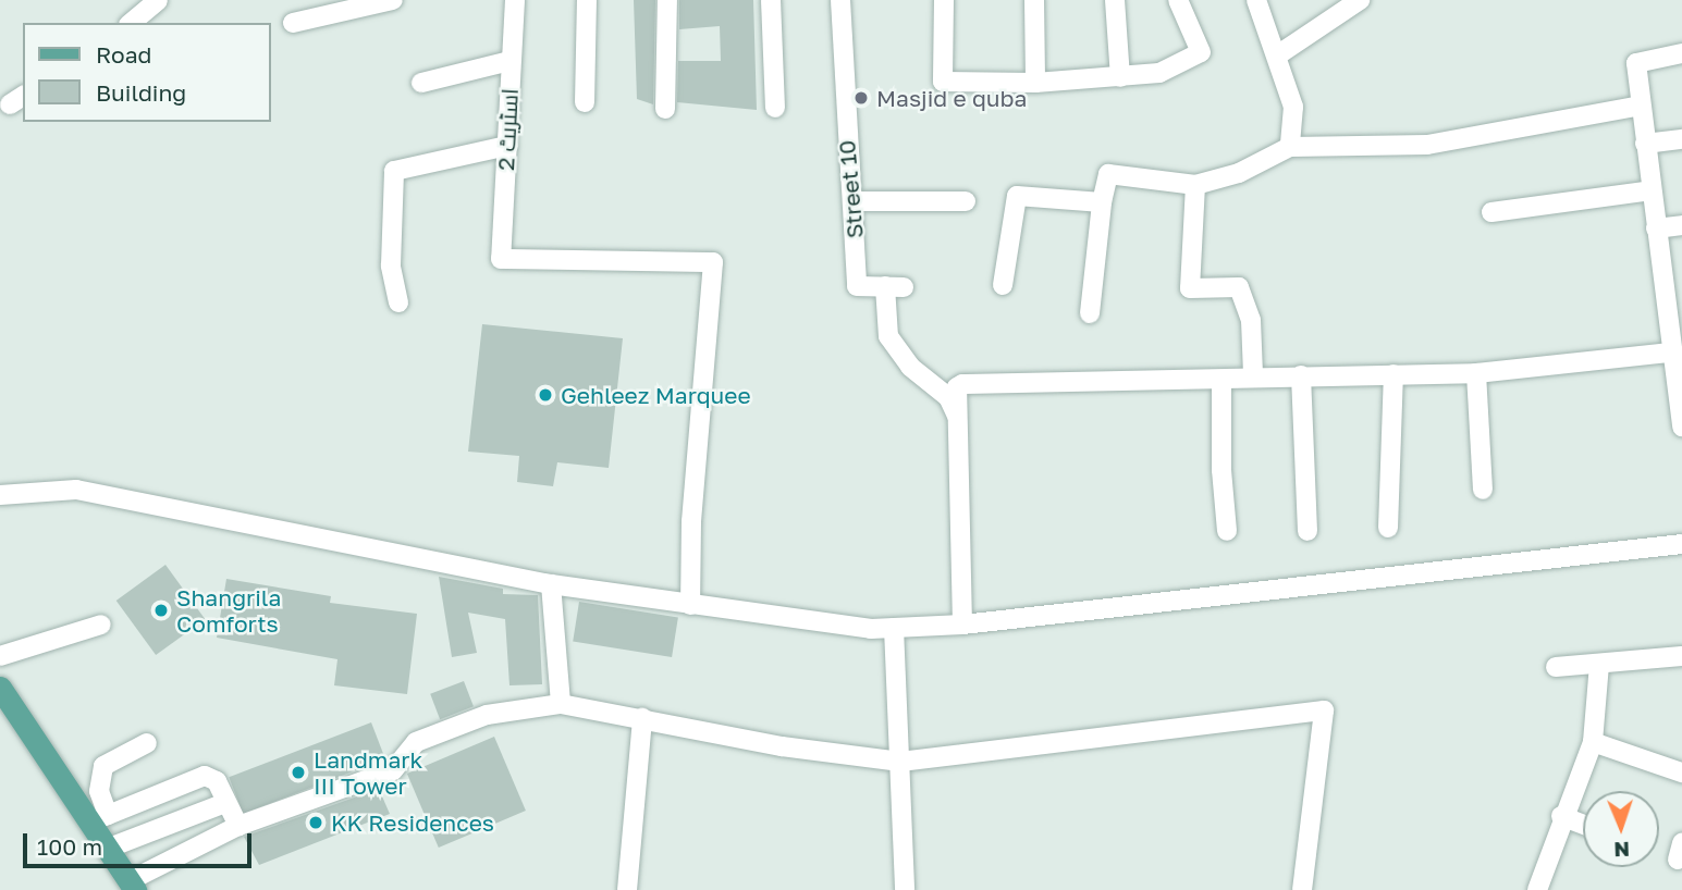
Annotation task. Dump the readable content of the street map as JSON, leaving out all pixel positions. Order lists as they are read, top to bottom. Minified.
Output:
{"streets":{"street":["اسٹریٹ 2","Street 10"]},"places":["Masjid e quba","Gehleez Marquee","Shangrila Comforts","Landmark III Tower","KK Residences"],"legend":["Road","Building"],"scale_bar":"100 m","north":"bottom"}
